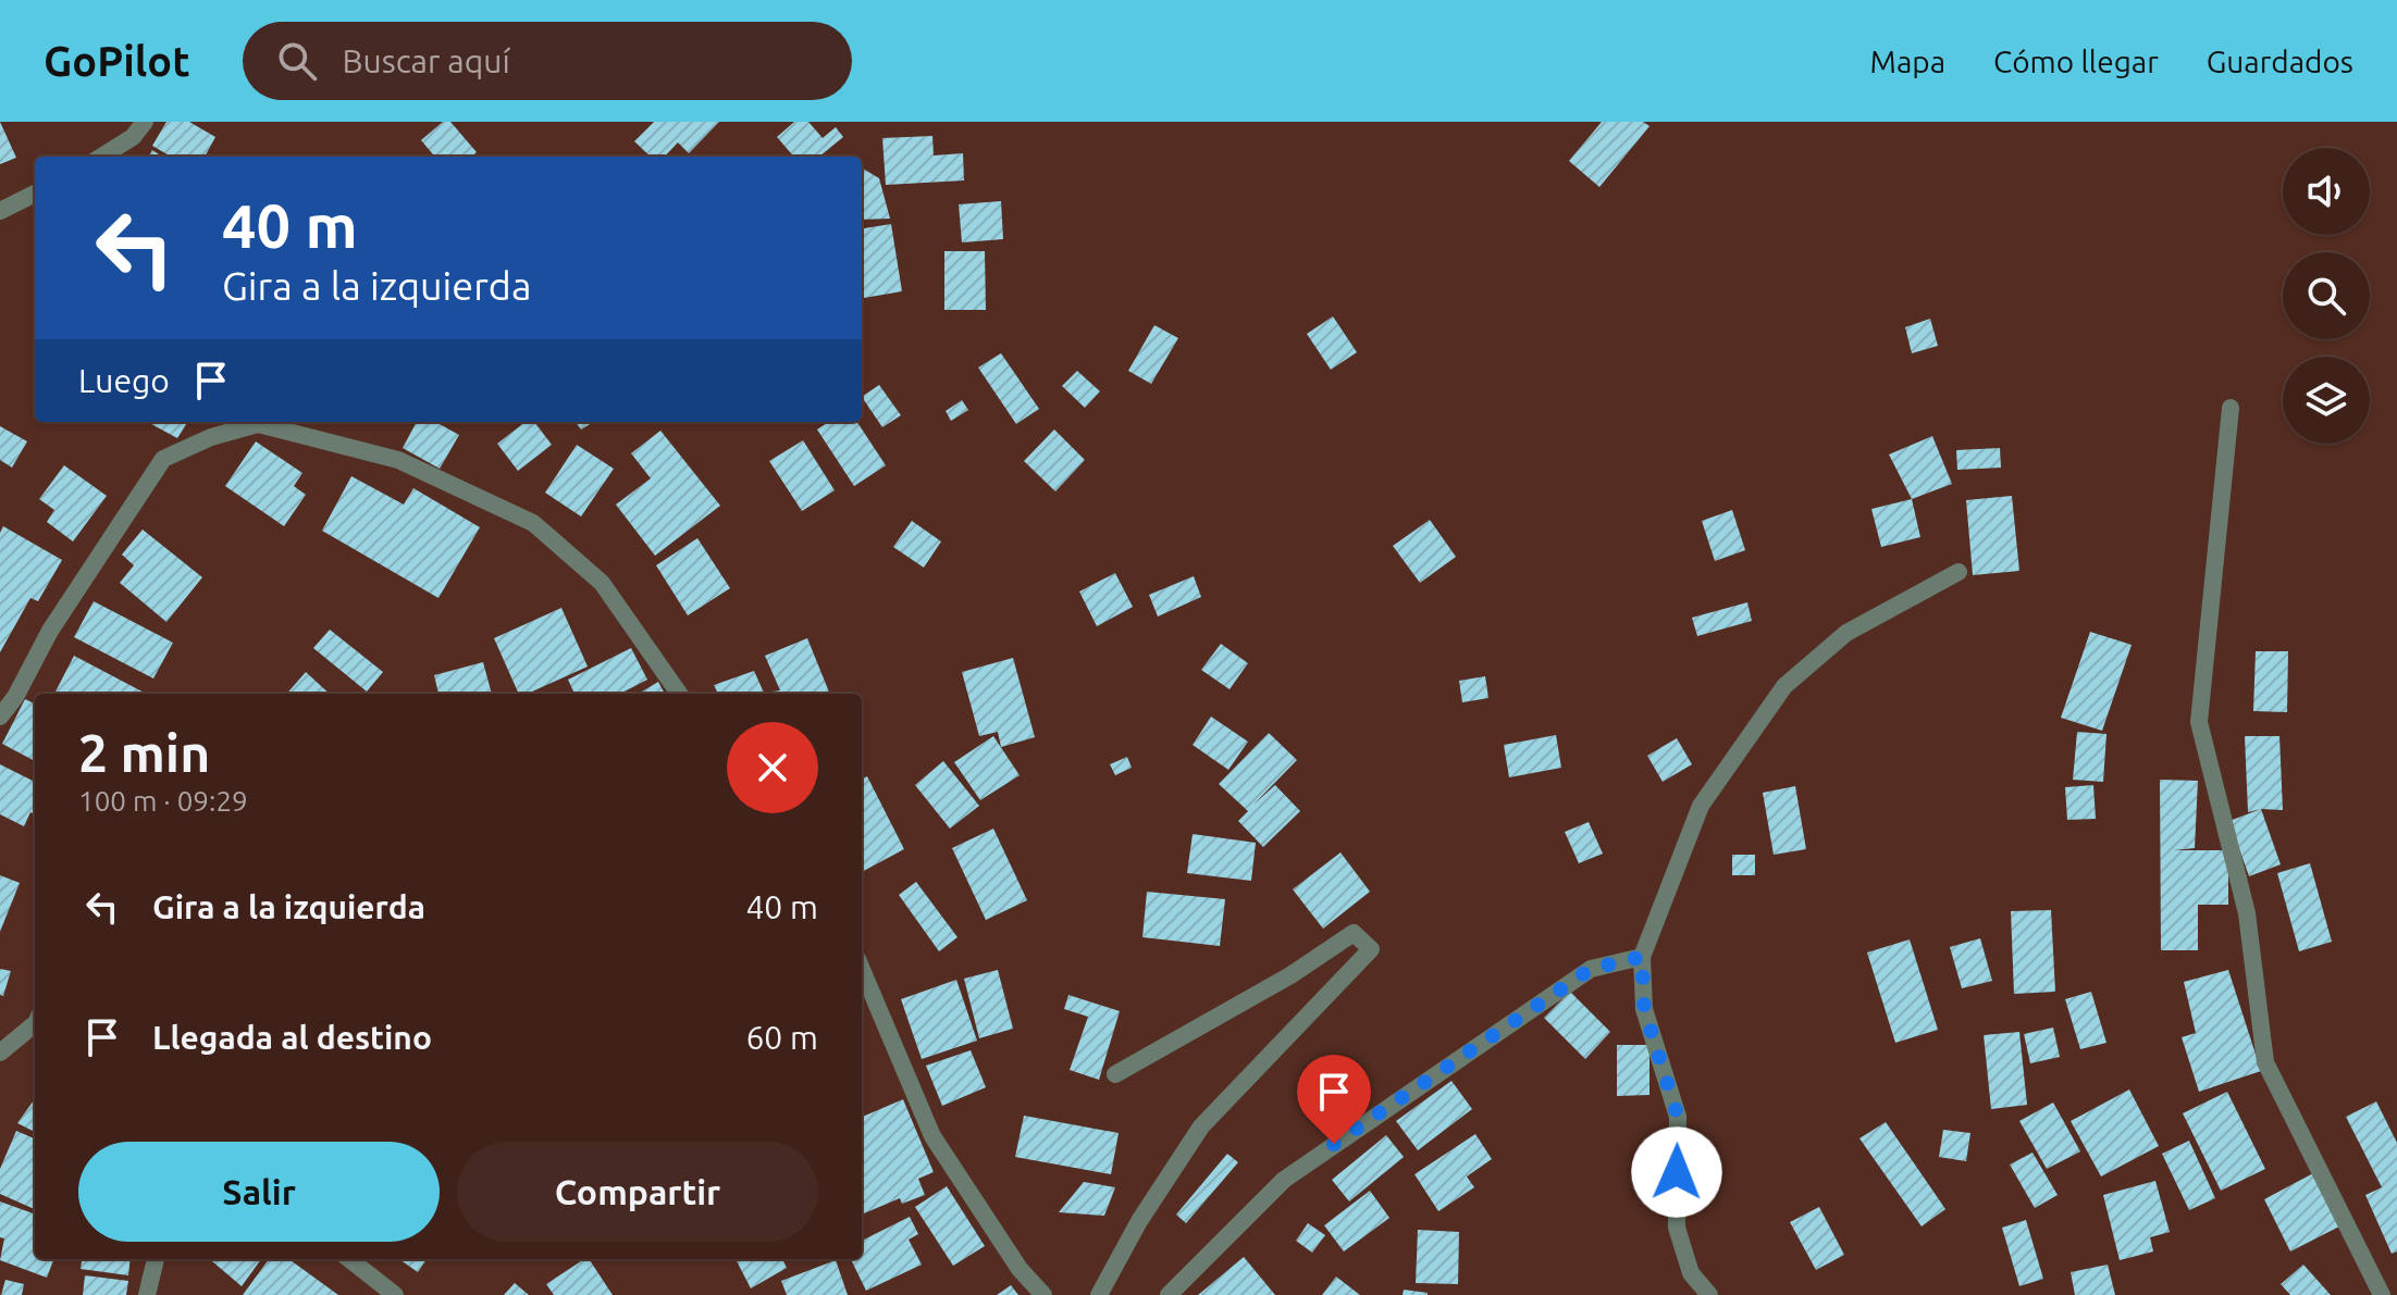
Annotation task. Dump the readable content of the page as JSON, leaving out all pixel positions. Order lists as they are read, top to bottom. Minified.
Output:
{"page":{"header":"GoPilot","search":"Buscar aquí","nav":["Mapa","Cómo llegar","Guardados"],"turn":["40 m","Gira a la izquierda"],"then":"Luego","heading":["2 min","100 m · 09:29"],"list":[{"name":"Gira a la izquierda","value":"40 m"},{"name":"Llegada al destino","value":"60 m"}],"buttons":["Salir","Compartir"]}}
